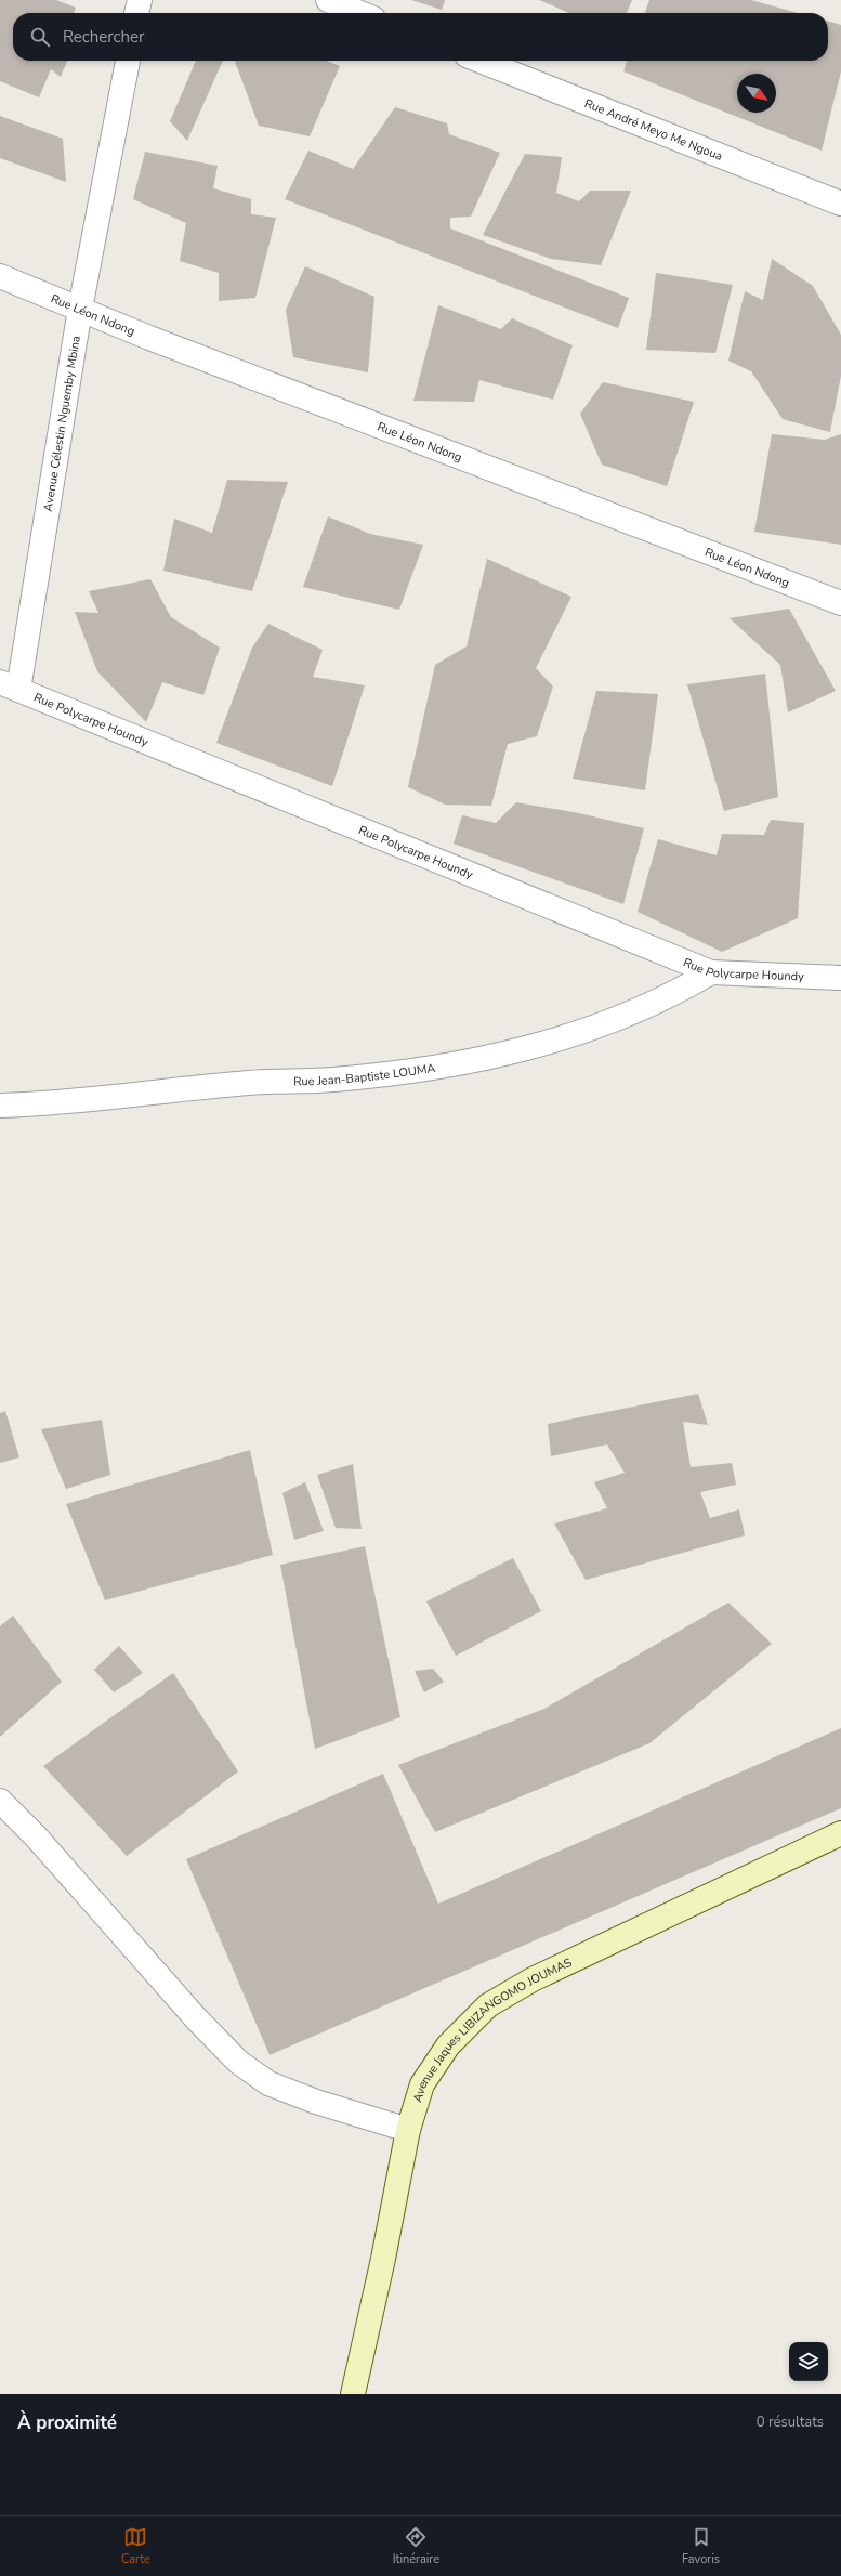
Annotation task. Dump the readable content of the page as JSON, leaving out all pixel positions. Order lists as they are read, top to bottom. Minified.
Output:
{"streets":{"main road":["Avenue Jaques LIBIZANGOMO JOUMAS"],"street":["Rue André Meyo Me Ngoua","Rue Léon Ndong","Avenue Célestin Nguemby Mbina","Rue Polycarpe Houndy","Rue Jean-Baptiste LOUMA"]},"crossings":[["Rue Léon Ndong","Avenue Célestin Nguemby Mbina"],["Avenue Célestin Nguemby Mbina","Rue Polycarpe Houndy"],["Rue Polycarpe Houndy","Rue Jean-Baptiste LOUMA"]],"north":"bottom right","page":{"search":"Rechercher","heading":["À proximité","0 résultats"],"nav":["Carte","Itinéraire","Favoris"]}}
